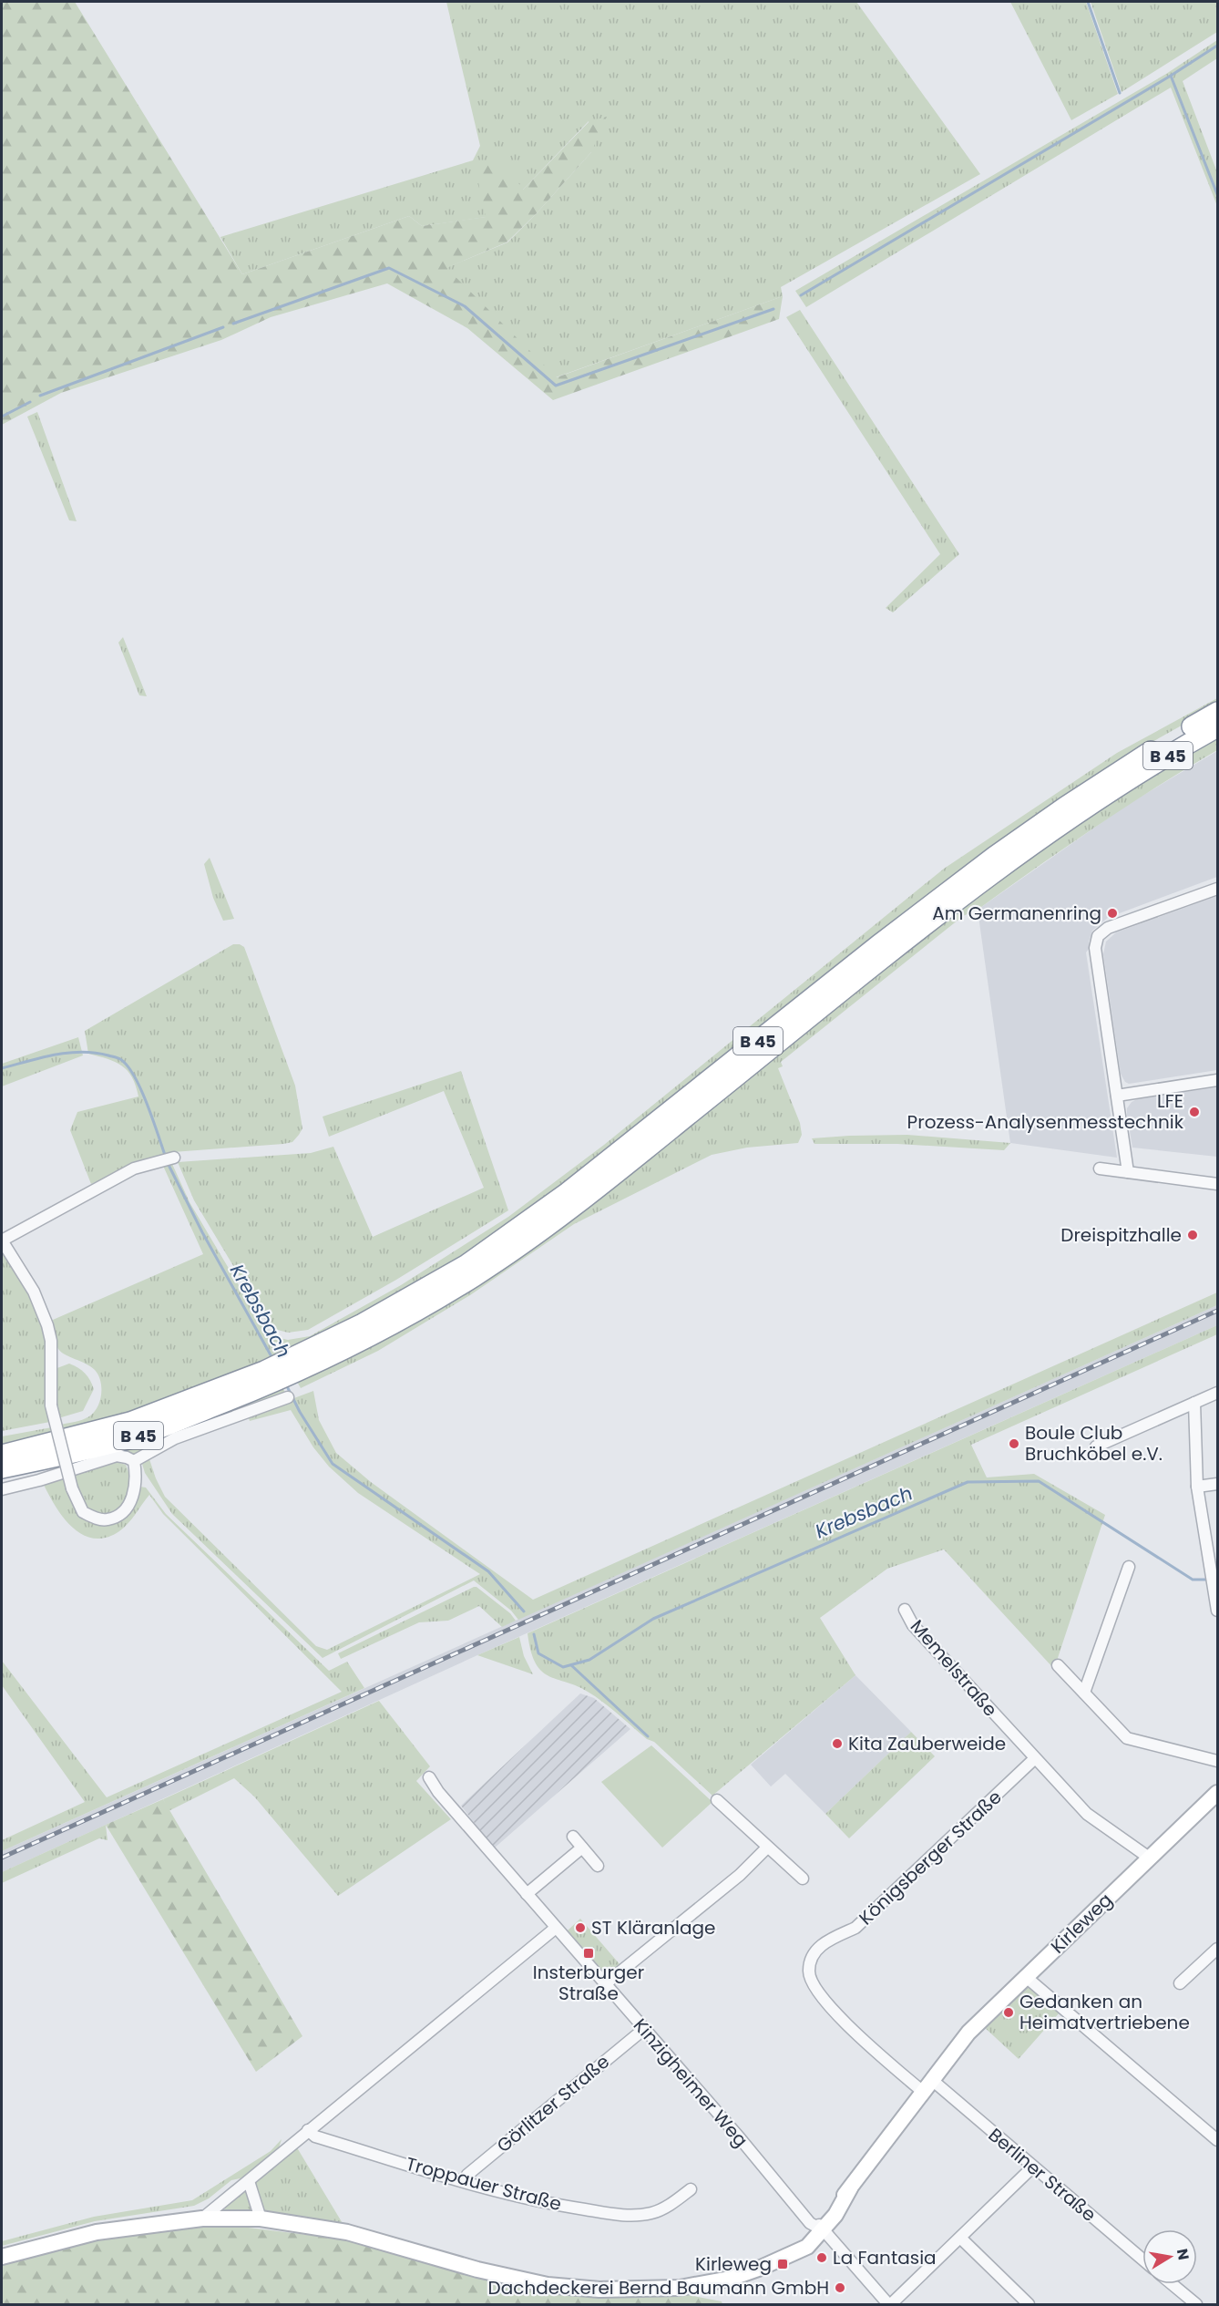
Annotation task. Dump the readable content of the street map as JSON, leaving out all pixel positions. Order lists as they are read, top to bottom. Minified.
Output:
{"streets":{"highway":["B 45"],"street":["Memelstraße","Königsberger Straße","Kirleweg","Kinzigheimer Weg","Görlitzer Straße","Berliner Straße","Troppauer Straße"]},"crossings":[["Memelstraße","Königsberger Straße"],["Memelstraße","Kirleweg"],["Königsberger Straße","Kirleweg"],["Königsberger Straße","Berliner Straße"],["Kirleweg","Kinzigheimer Weg"],["Kirleweg","Berliner Straße"],["Kinzigheimer Weg","Görlitzer Straße"],["Görlitzer Straße","Troppauer Straße"]],"water":["Krebsbach"],"places":{"other":["Am Germanenring","LFE Prozess-Analysenmesstechnik","Dreispitzhalle","Boule Club Bruchköbel e.V.","Kita Zauberweide","ST Kläranlage","Gedanken an Heimatvertriebene","La Fantasia","Dachdeckerei Bernd Baumann GmbH"],"transit":["Insterburger Straße","Kirleweg"]},"north":"right"}
